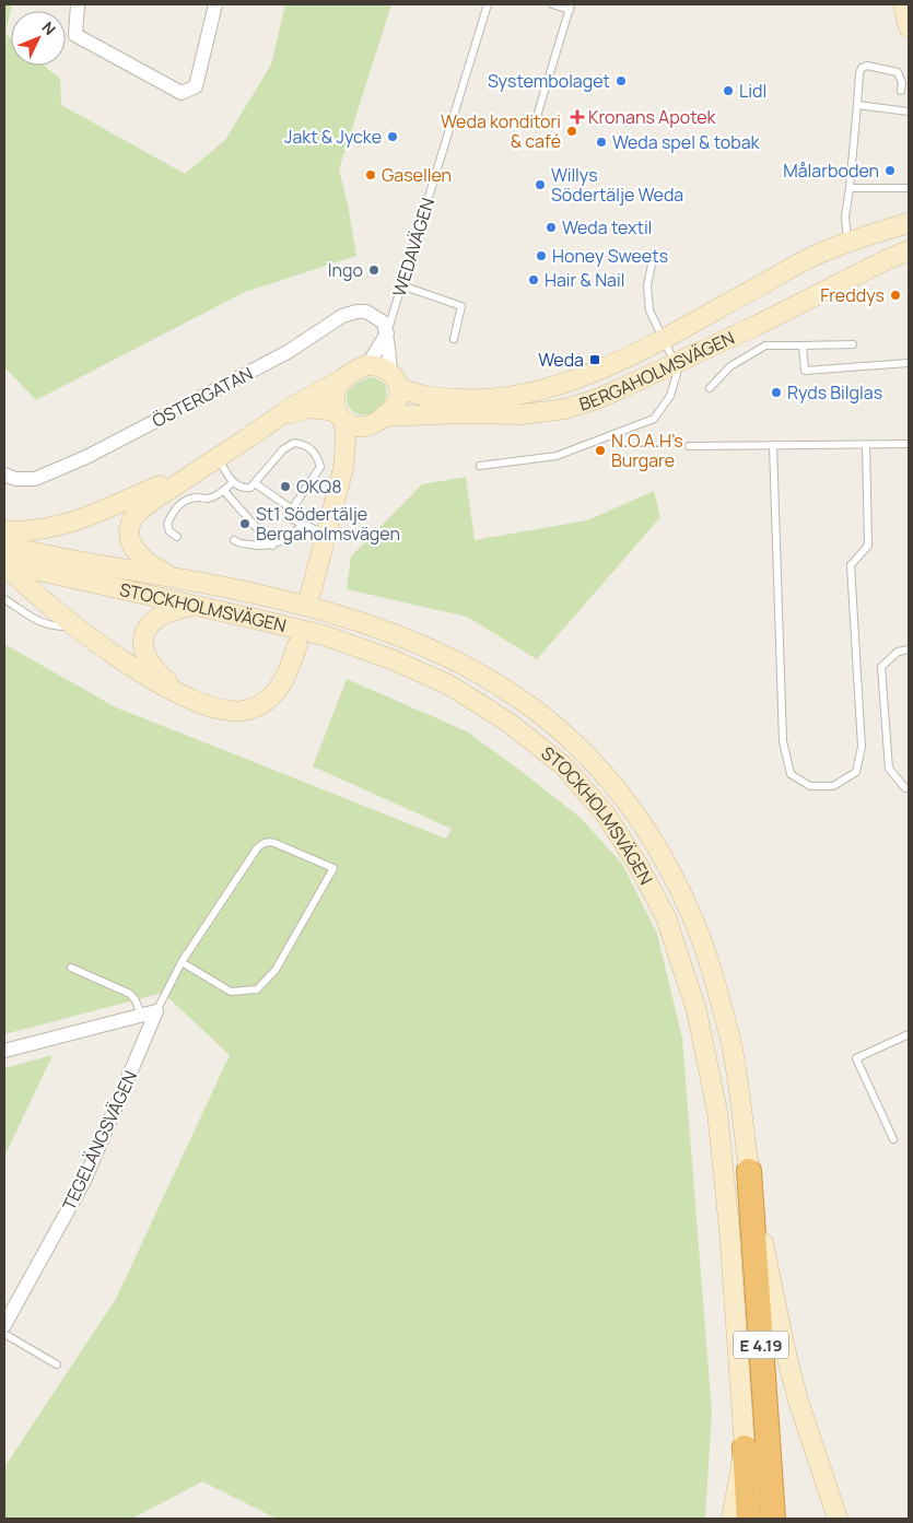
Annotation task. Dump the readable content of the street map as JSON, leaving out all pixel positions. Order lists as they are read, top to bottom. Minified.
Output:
{"streets":{"highway":["E 4.19"],"main road":["BERGAHOLMSVÄGEN","STOCKHOLMSVÄGEN"],"street":["ÖSTERGATAN","TEGELÄNGSVÄGEN"],"lane":["WEDAVÄGEN"]},"crossings":[["WEDAVÄGEN","ÖSTERGATAN"],["STOCKHOLMSVÄGEN","E 4.19"]],"places":{"other":["Systembolaget","Lidl","Weda konditori & café","Jakt & Jycke","Weda spel & tobak","Målarboden","Gasellen","Willys Södertälje Weda","Weda textil","Honey Sweets","Ingo","Hair & Nail","Freddys","Ryds Bilglas","N.O.A.H’s Burgare","OKQ8","St1 Södertälje Bergaholmsvägen"],"health":["Kronans Apotek"],"transit":["Weda"]},"north":"top right"}
